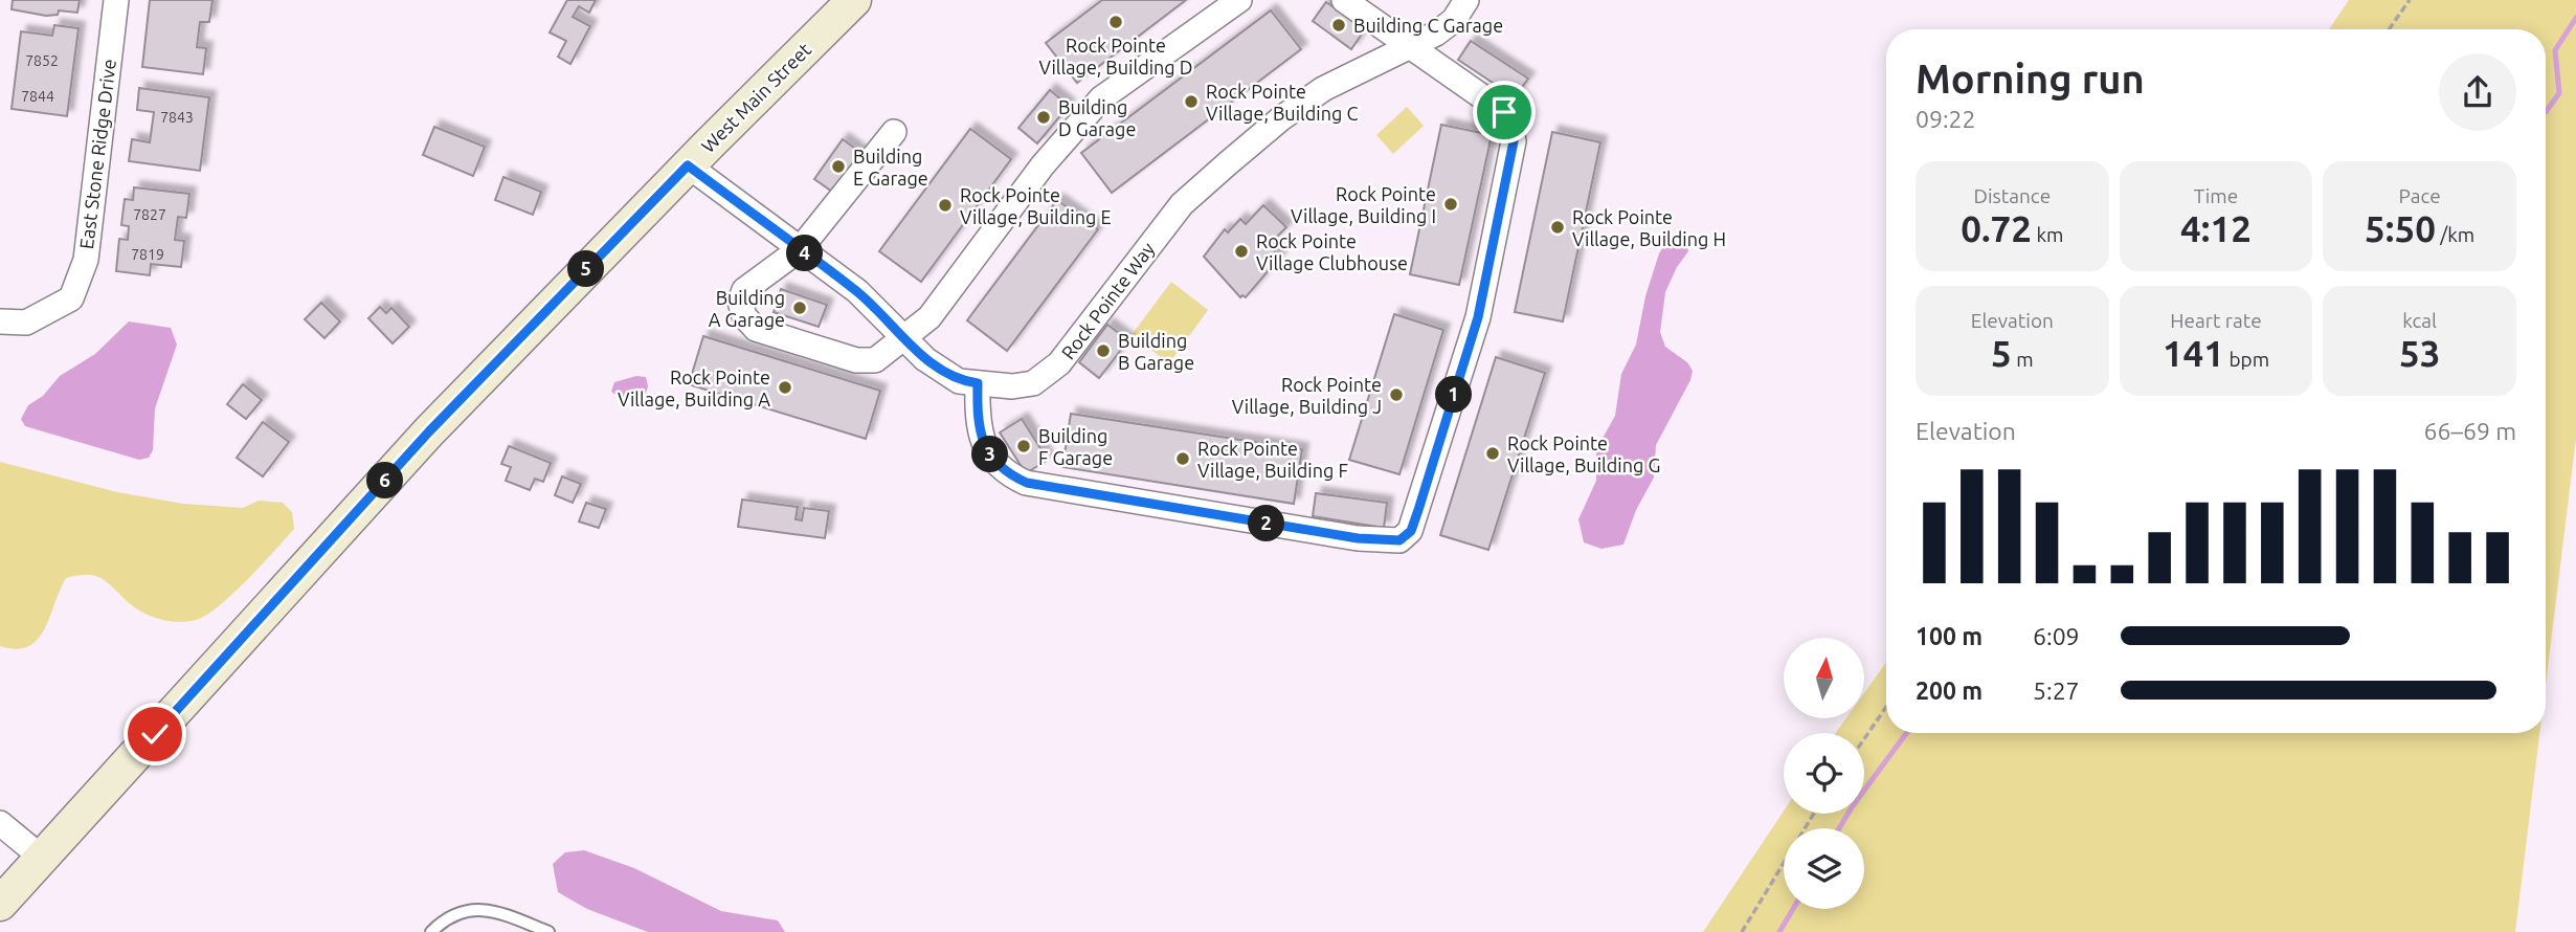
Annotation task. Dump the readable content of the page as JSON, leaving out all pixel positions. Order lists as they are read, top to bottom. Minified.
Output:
{"streets":{"main road":["West Main Street"],"street":["East Stone Ridge Drive","Rock Pointe Way"]},"crossings":[["West Main Street","Rock Pointe Way"]],"places":["Rock Pointe Village, Building D","Building C Garage","Rock Pointe Village, Building C","Building D Garage","Building E Garage","Rock Pointe Village, Building I","Rock Pointe Village, Building E","Rock Pointe Village, Building H","Rock Pointe Village Clubhouse","Building A Garage","Building B Garage","Rock Pointe Village, Building A","Rock Pointe Village, Building J","Building F Garage","Rock Pointe Village, Building G","Rock Pointe Village, Building F"],"house_numbers":["7852","7844","7843","7827","7819"],"north":"top","page":{"heading":["Morning run","09:22"],"stats":[["Distance","0.72 km"],["Time","4:12"],["Pace","5:50 /km"],["Elevation","5 m"],["Heart rate","141 bpm"],["kcal","53"]],"pins":["4","5","1","3","6","2"],"chart":["Elevation","66–69 m"],"list":[{"name":"100 m","note":"6:09"},{"name":"200 m","note":"5:27"}]}}
